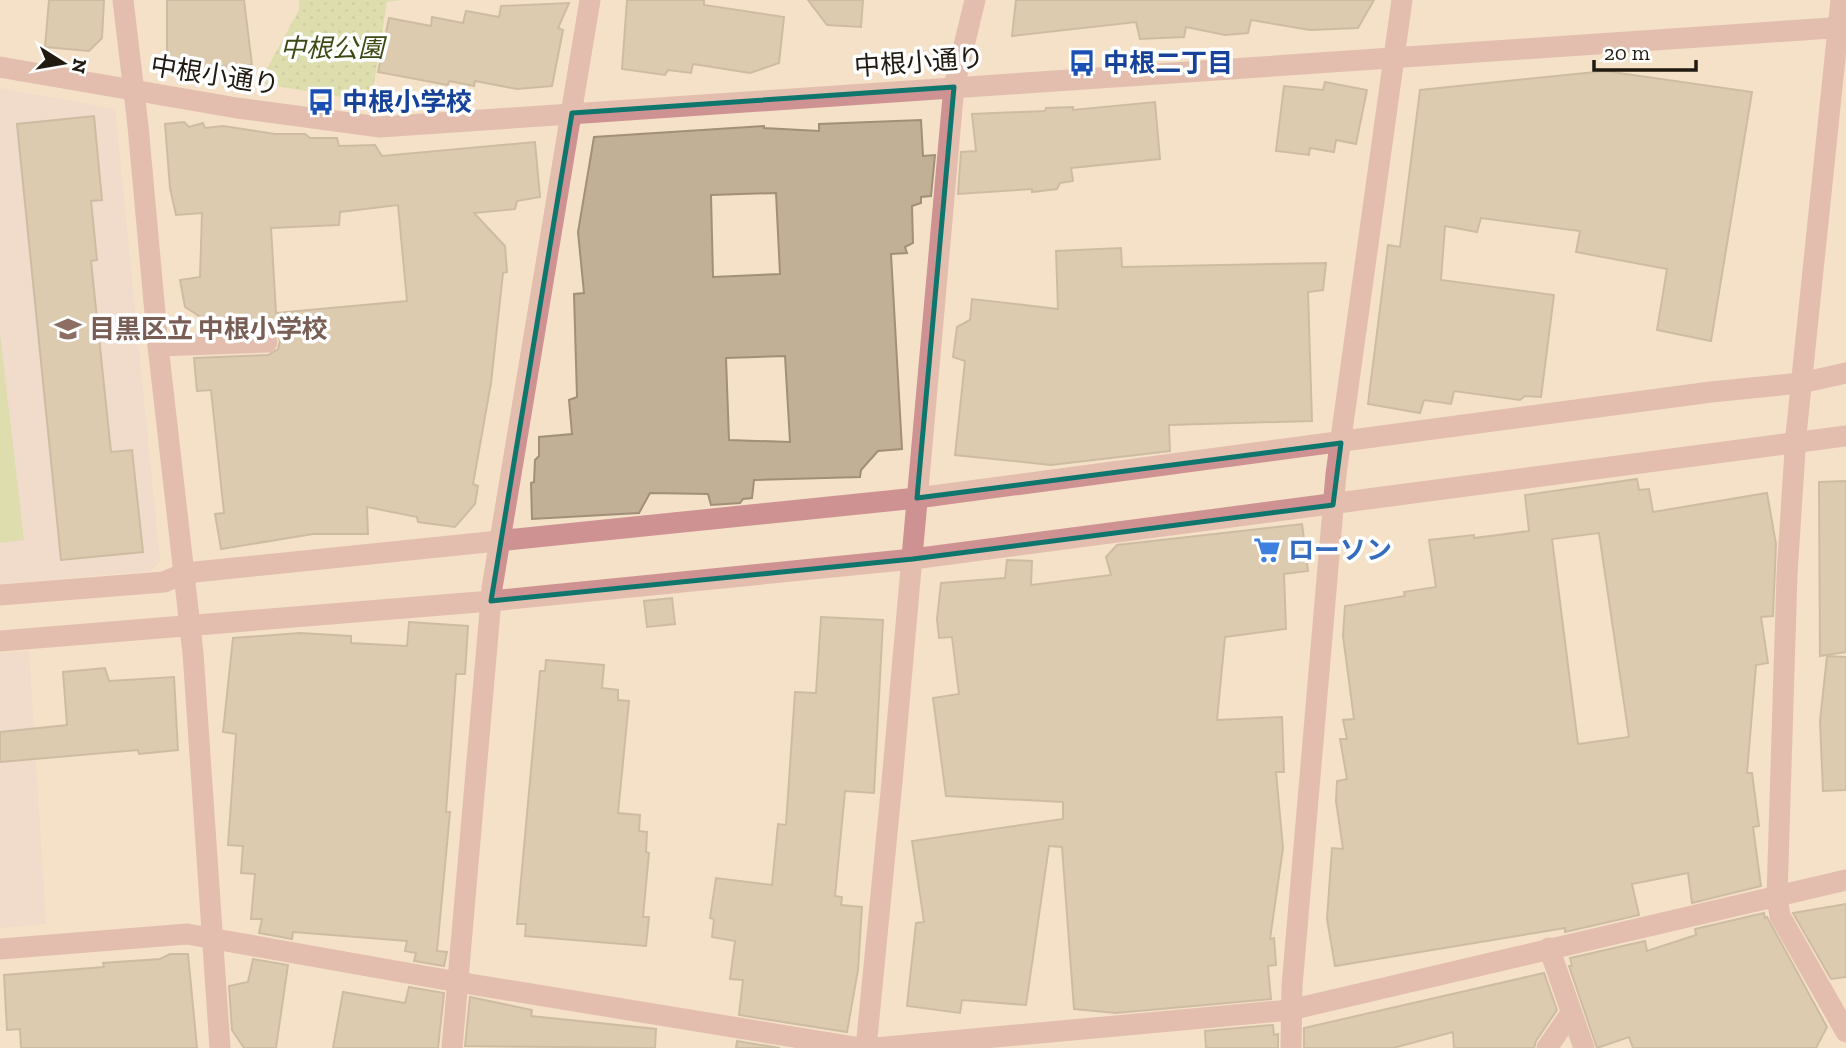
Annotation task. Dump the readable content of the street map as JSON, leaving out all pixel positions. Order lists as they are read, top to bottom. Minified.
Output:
{"streets":{"street":["中根小通り"]},"parks":["中根公園"],"places":{"bus stop":["中根二丁目","中根小学校"],"school or university":["目黒区立 中根小学校"],"supermarket":["ローソン"]},"scale_bar":"20 m","north":"right"}
